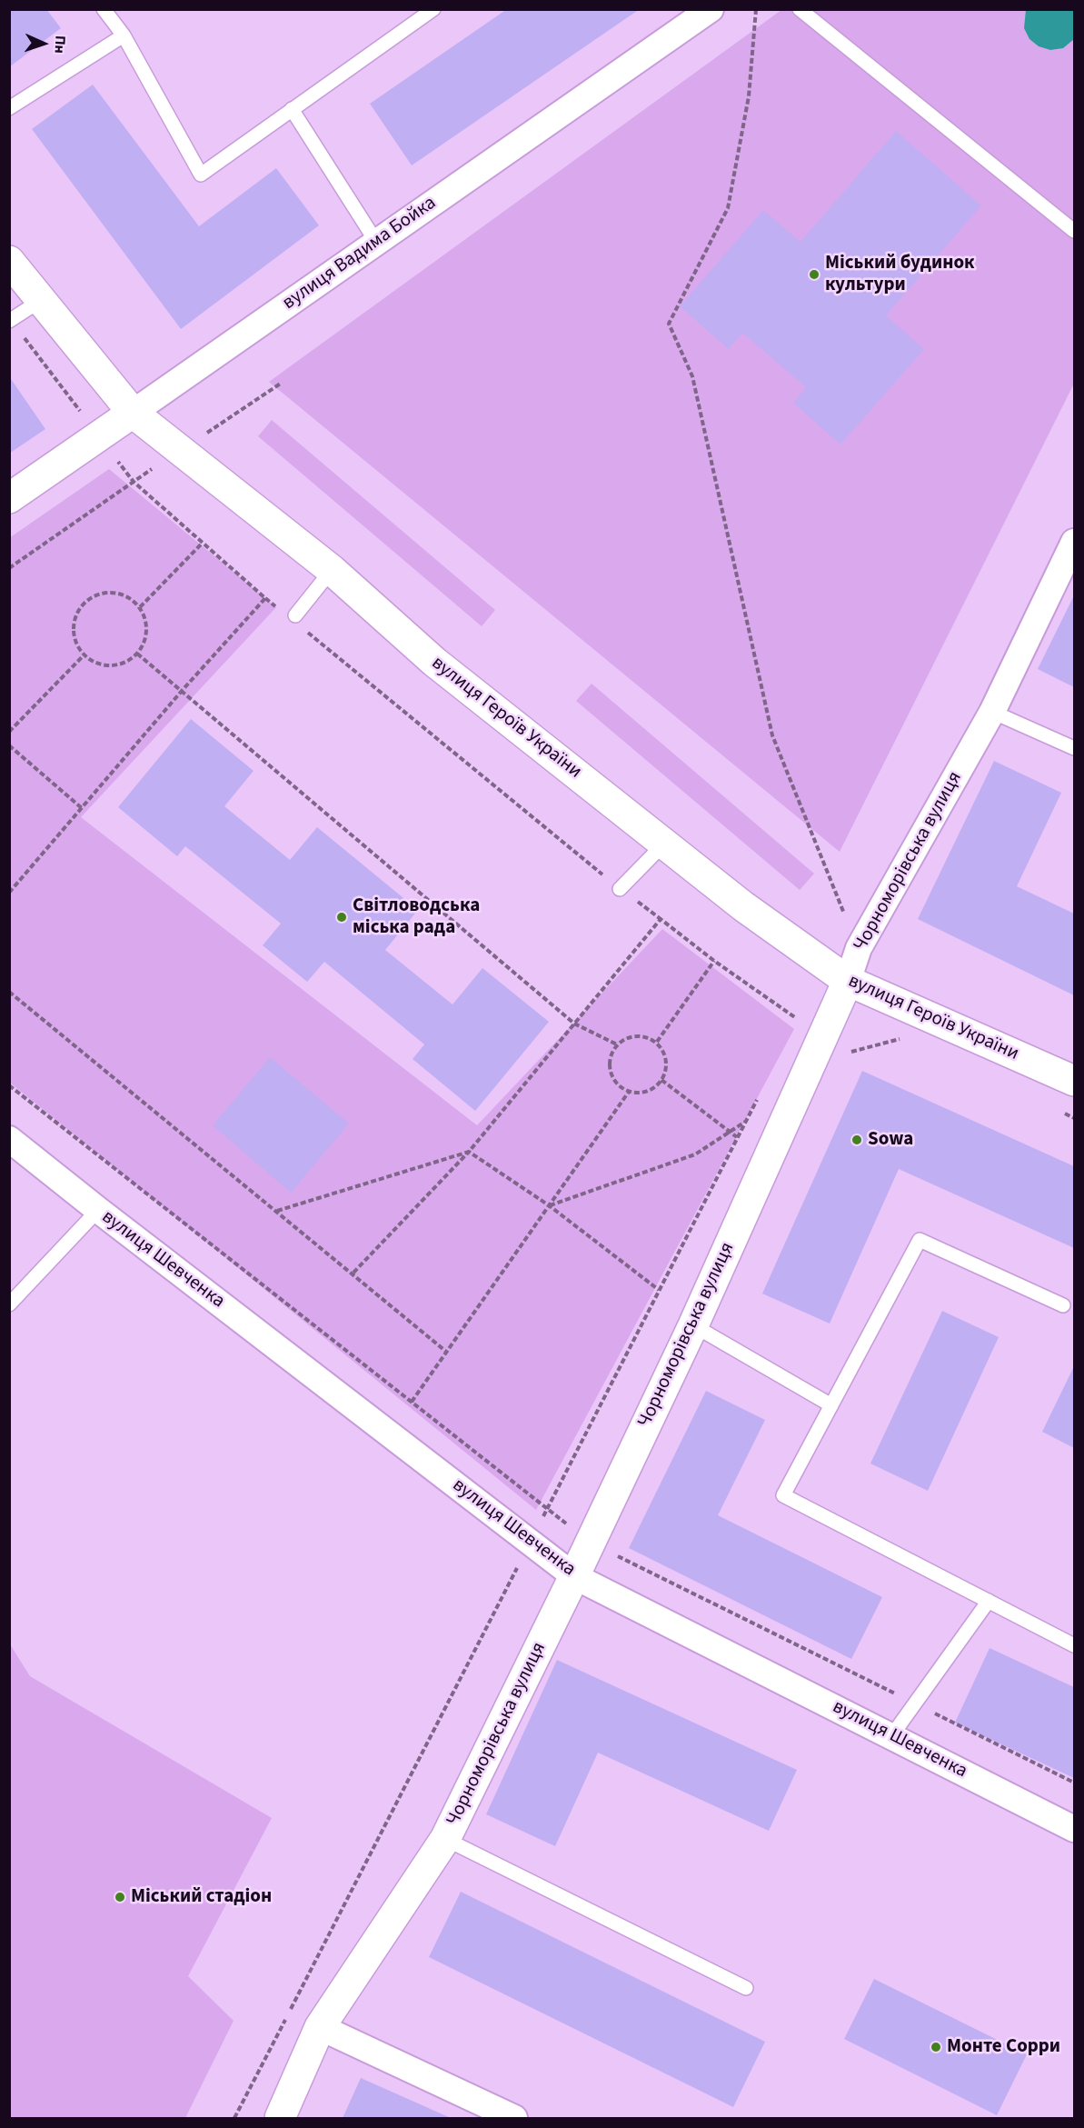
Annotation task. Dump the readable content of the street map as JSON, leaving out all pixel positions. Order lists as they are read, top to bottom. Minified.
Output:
{"streets":{"street":["вулиця Вадима Бойка","вулиця Героїв України","Чорноморівська вулиця","вулиця Шевченка"]},"crossings":[["вулиця Вадима Бойка","вулиця Героїв України"],["вулиця Героїв України","Чорноморівська вулиця"],["Чорноморівська вулиця","вулиця Шевченка"]],"places":["Міський будинок культури","Світловодська міська рада","Sowa","Міський стадіон","Монте Сорри"],"north":"right"}
